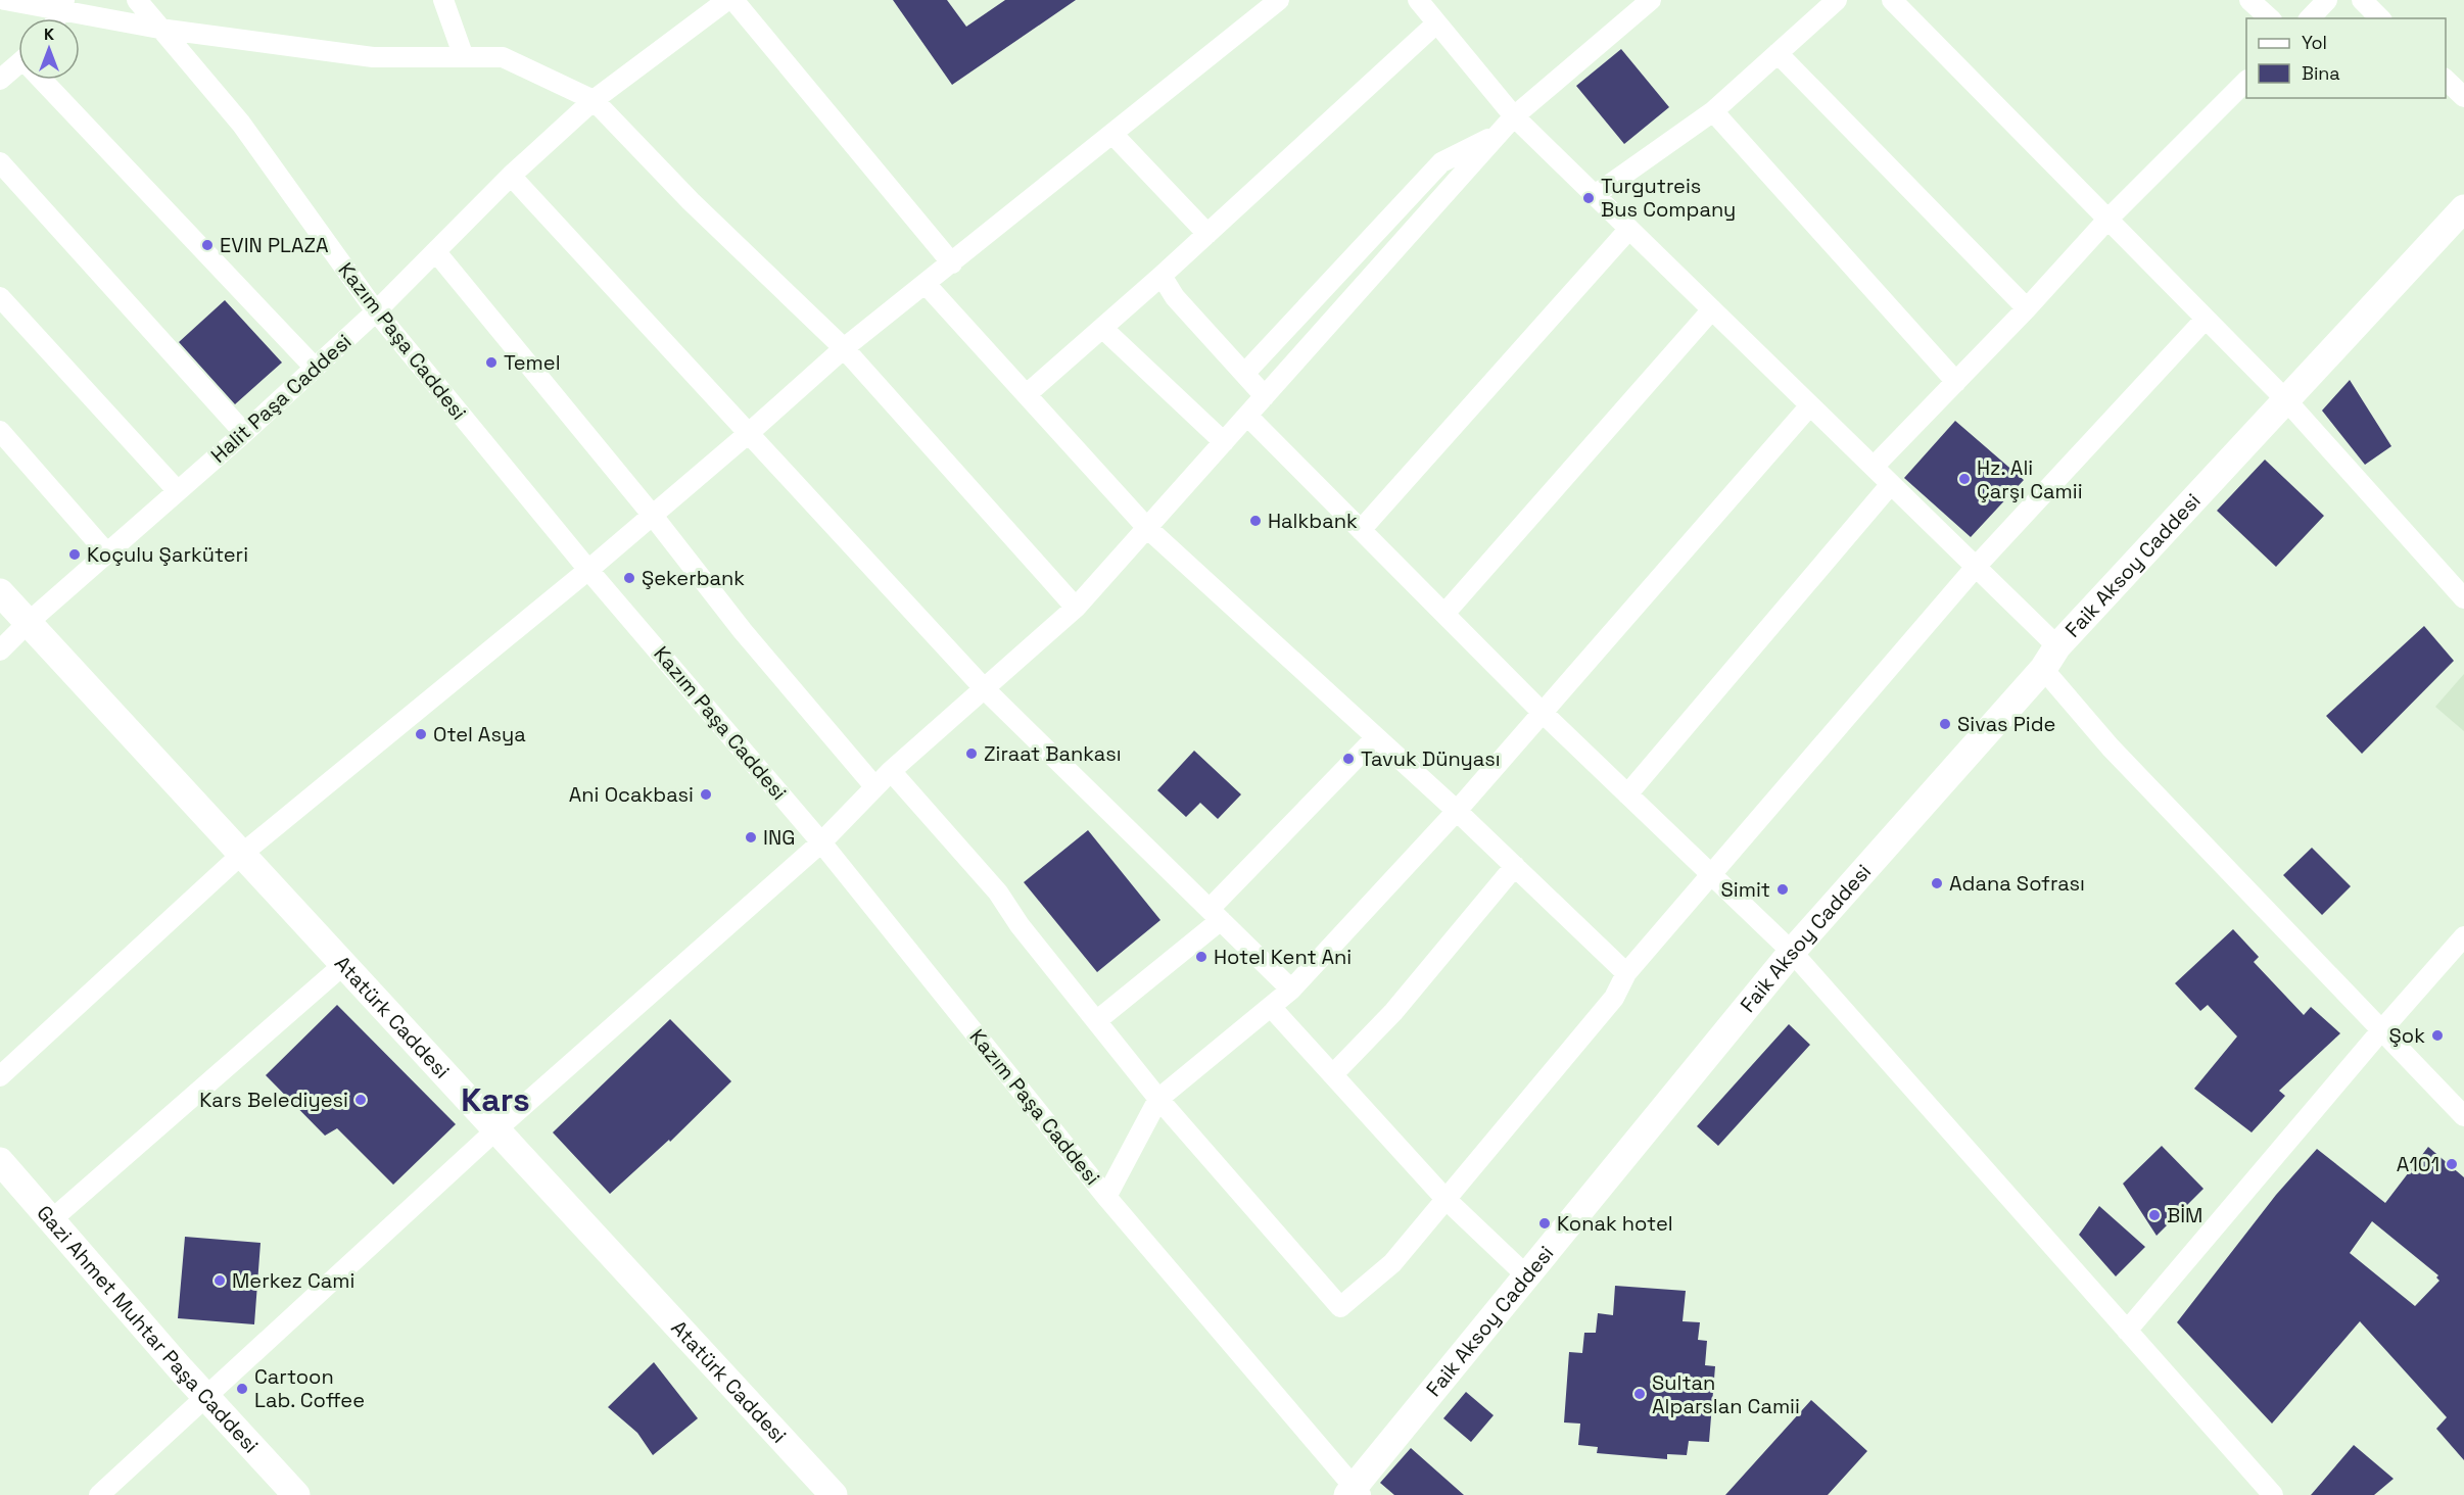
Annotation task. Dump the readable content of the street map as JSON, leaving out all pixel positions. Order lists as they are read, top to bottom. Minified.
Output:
{"streets":{"street":["Kazım Paşa Caddesi","Halit Paşa Caddesi","Faik Aksoy Caddesi","Atatürk Caddesi","Gazi Ahmet Muhtar Paşa Caddesi"]},"crossings":[["Kazım Paşa Caddesi","Halit Paşa Caddesi"],["Kazım Paşa Caddesi","Faik Aksoy Caddesi"],["Halit Paşa Caddesi","Atatürk Caddesi"]],"districts":["Kars"],"places":["Turgutreis Bus Company","EVIN PLAZA","Temel","Hz. Ali Çarşı Camii","Halkbank","Koçulu Şarküteri","Şekerbank","Sivas Pide","Otel Asya","Ziraat Bankası","Tavuk Dünyası","Ani Ocakbasi","ING","Adana Sofrası","Simit","Hotel Kent Ani","Şok","Kars Belediyesi","A101","BİM","Konak hotel","Merkez Cami","Cartoon Lab. Coffee","Sultan Alparslan Camii"],"legend":["Yol","Bina"],"north":"top"}
